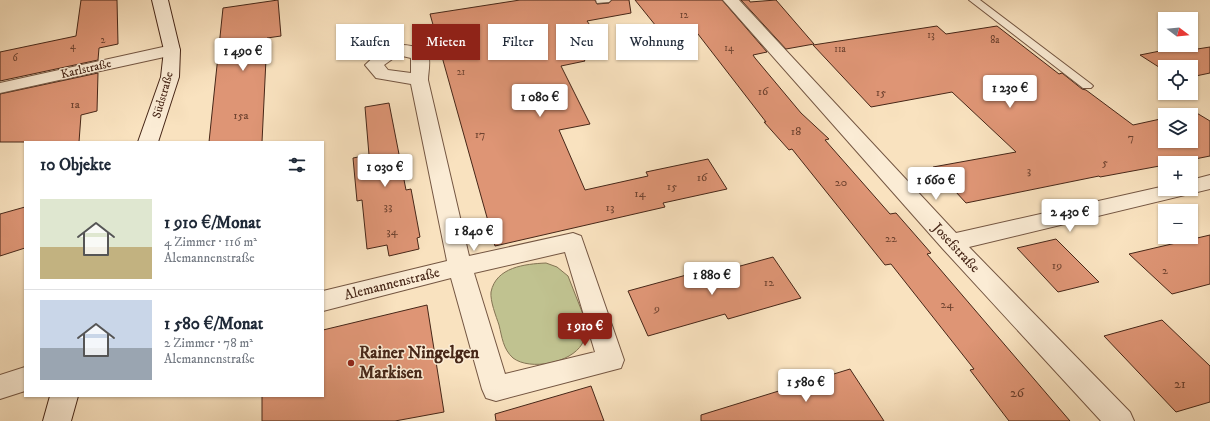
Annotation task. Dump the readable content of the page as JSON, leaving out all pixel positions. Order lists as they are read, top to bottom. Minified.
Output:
{"streets":{"street":["Karlstraße","Südstraße","Josefstraße","Alemannenstraße"]},"crossings":[["Karlstraße","Südstraße"]],"places":["Rainer Ningelgen Markisen"],"house_numbers":["12","13","2","8a","4","14","11a","6","21","16","15","1a","15a","18","17","7","5","3","16","20","15","14","33","13","34","22","19","2","12","24","9","21","26"],"north":"right","page":{"map_buttons":["+","−"],"chip":["Kaufen","Mieten","Filter","Neu","Wohnung"],"price":["1 490 €","1 230 €","1 080 €","1 030 €","1 660 €","2 430 €","1 840 €","1 880 €","1 910 €","1 580 €"],"heading":"10 Objekte","list":[{"name":"1 910 €/Monat","note":"4 Zimmer · 116 m² · Alemannenstraße"},{"name":"1 580 €/Monat","note":"2 Zimmer · 78 m² · Alemannenstraße"}]}}
